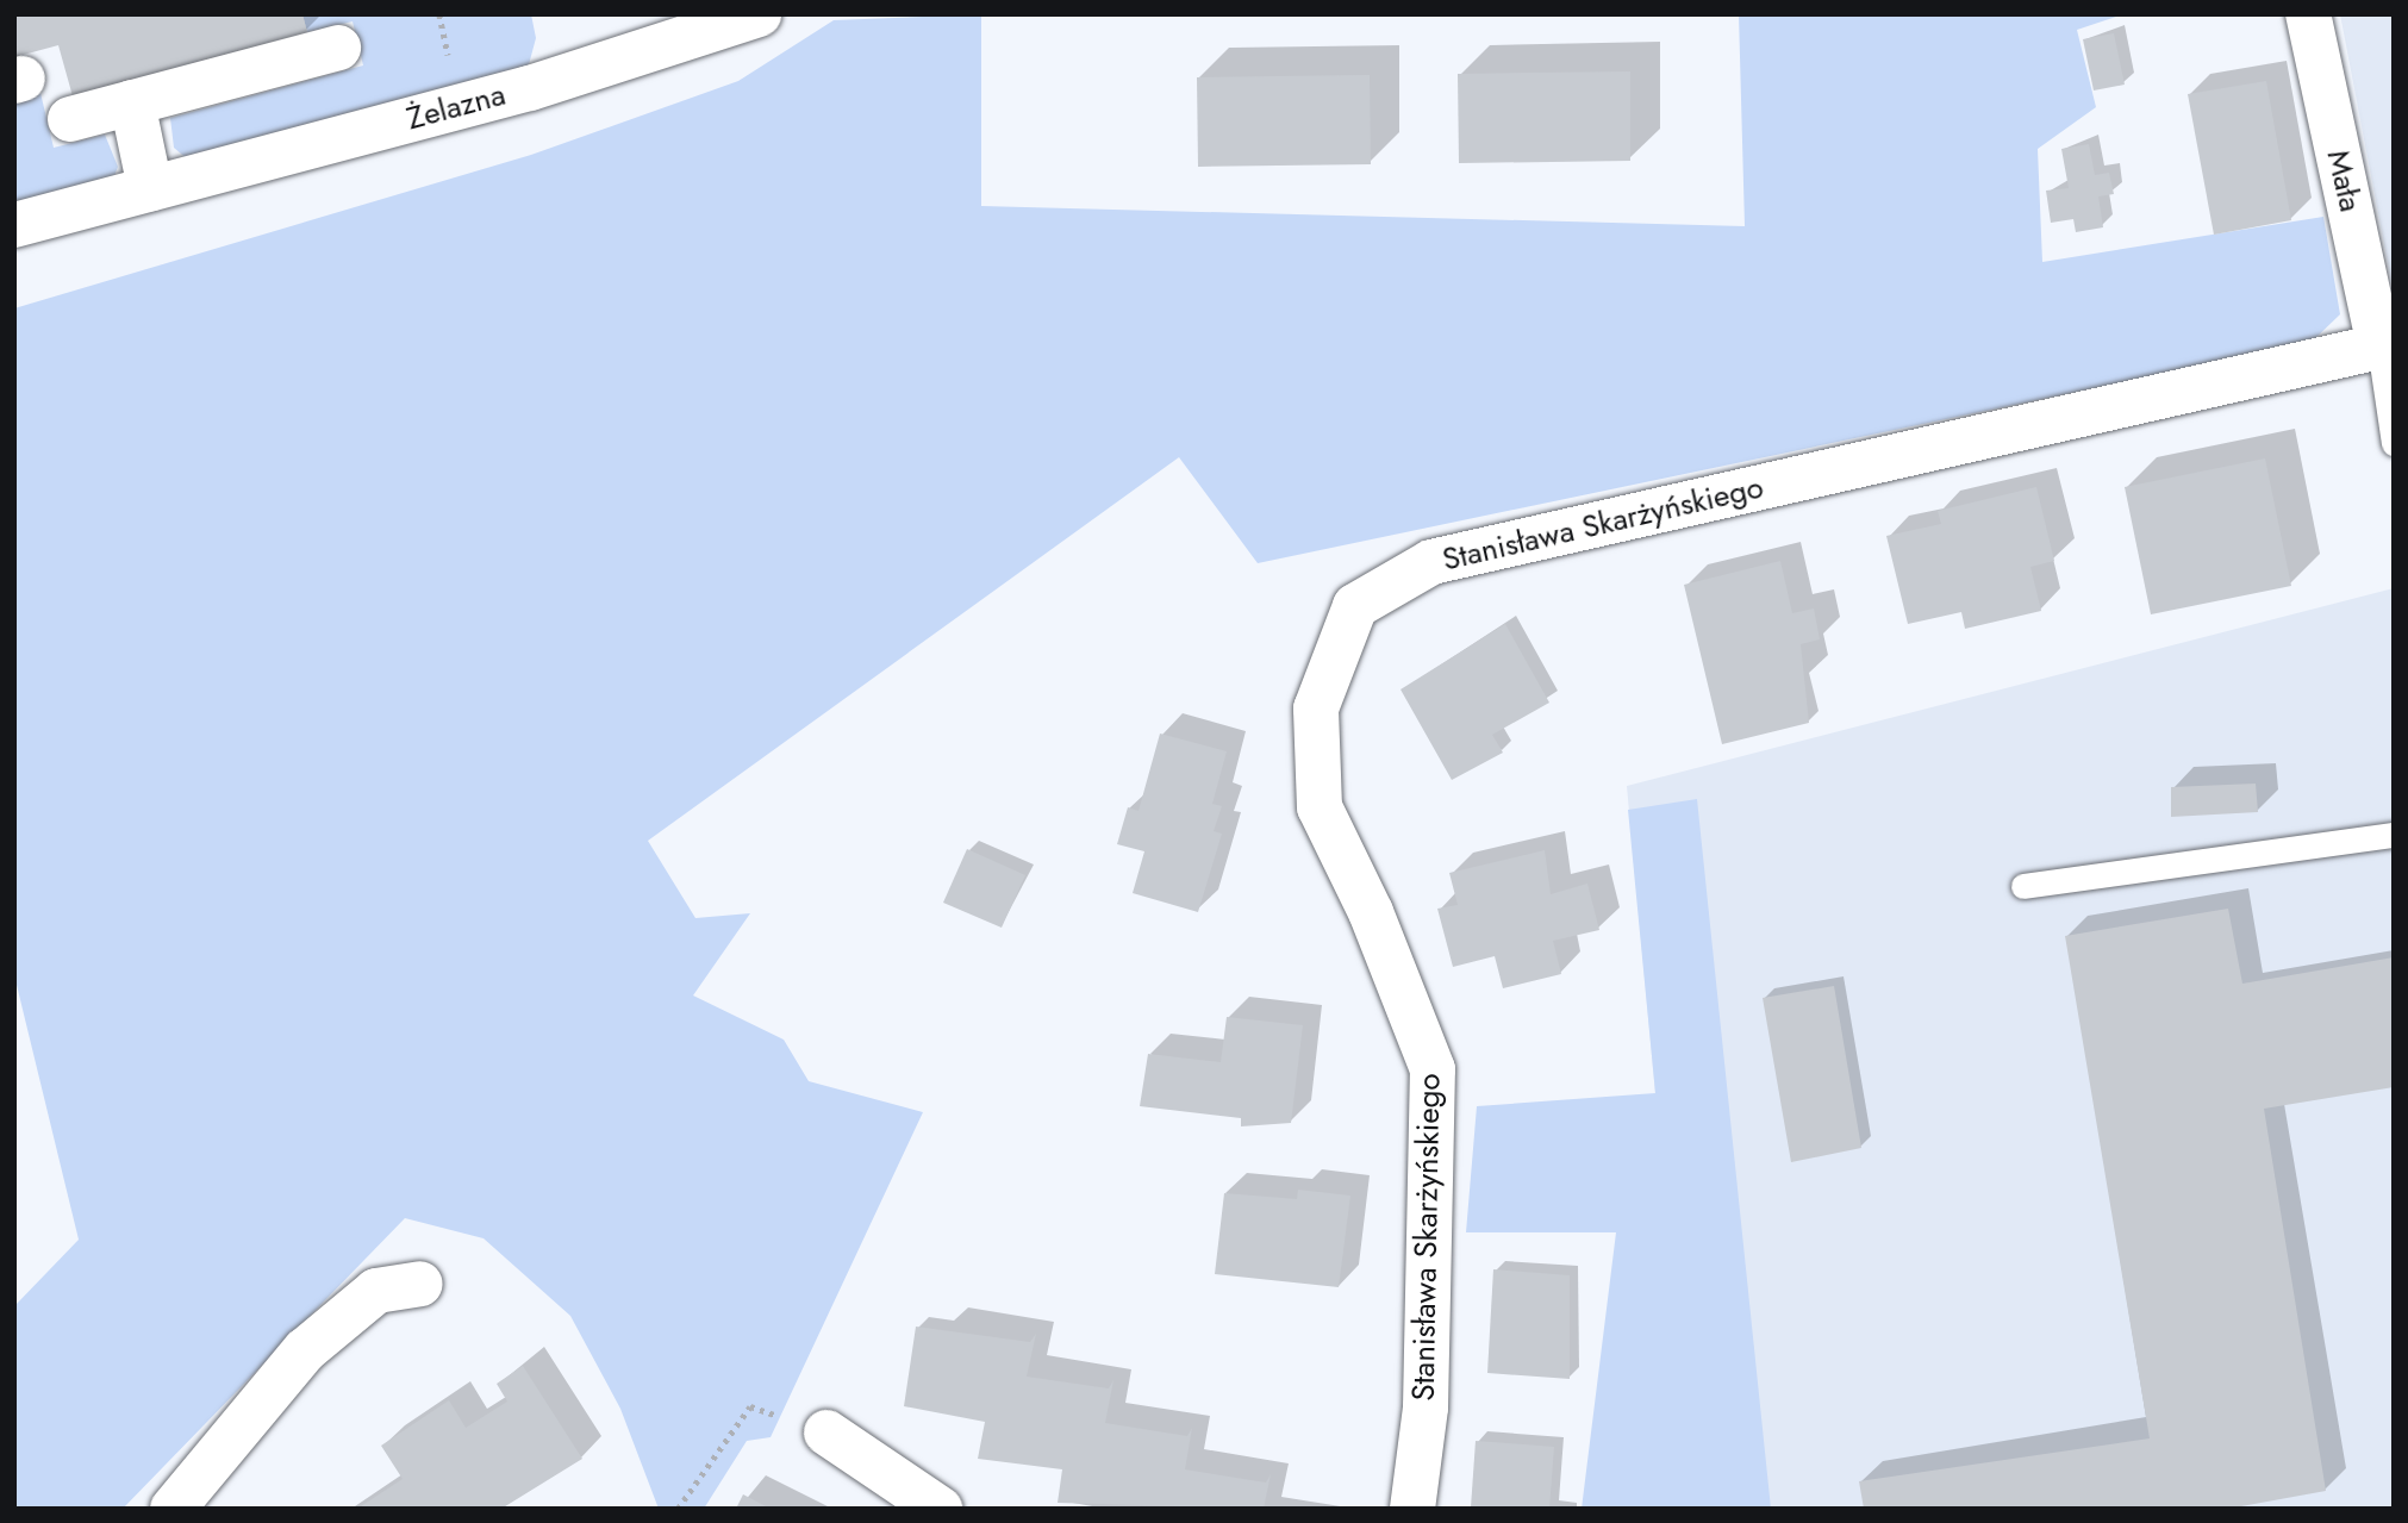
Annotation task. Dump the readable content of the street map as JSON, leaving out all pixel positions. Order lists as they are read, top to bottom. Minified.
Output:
{"streets":{"street":["Żelazna","Mała","Stanisława Skarżyńskiego"]},"crossings":[["Mała","Stanisława Skarżyńskiego"]]}
